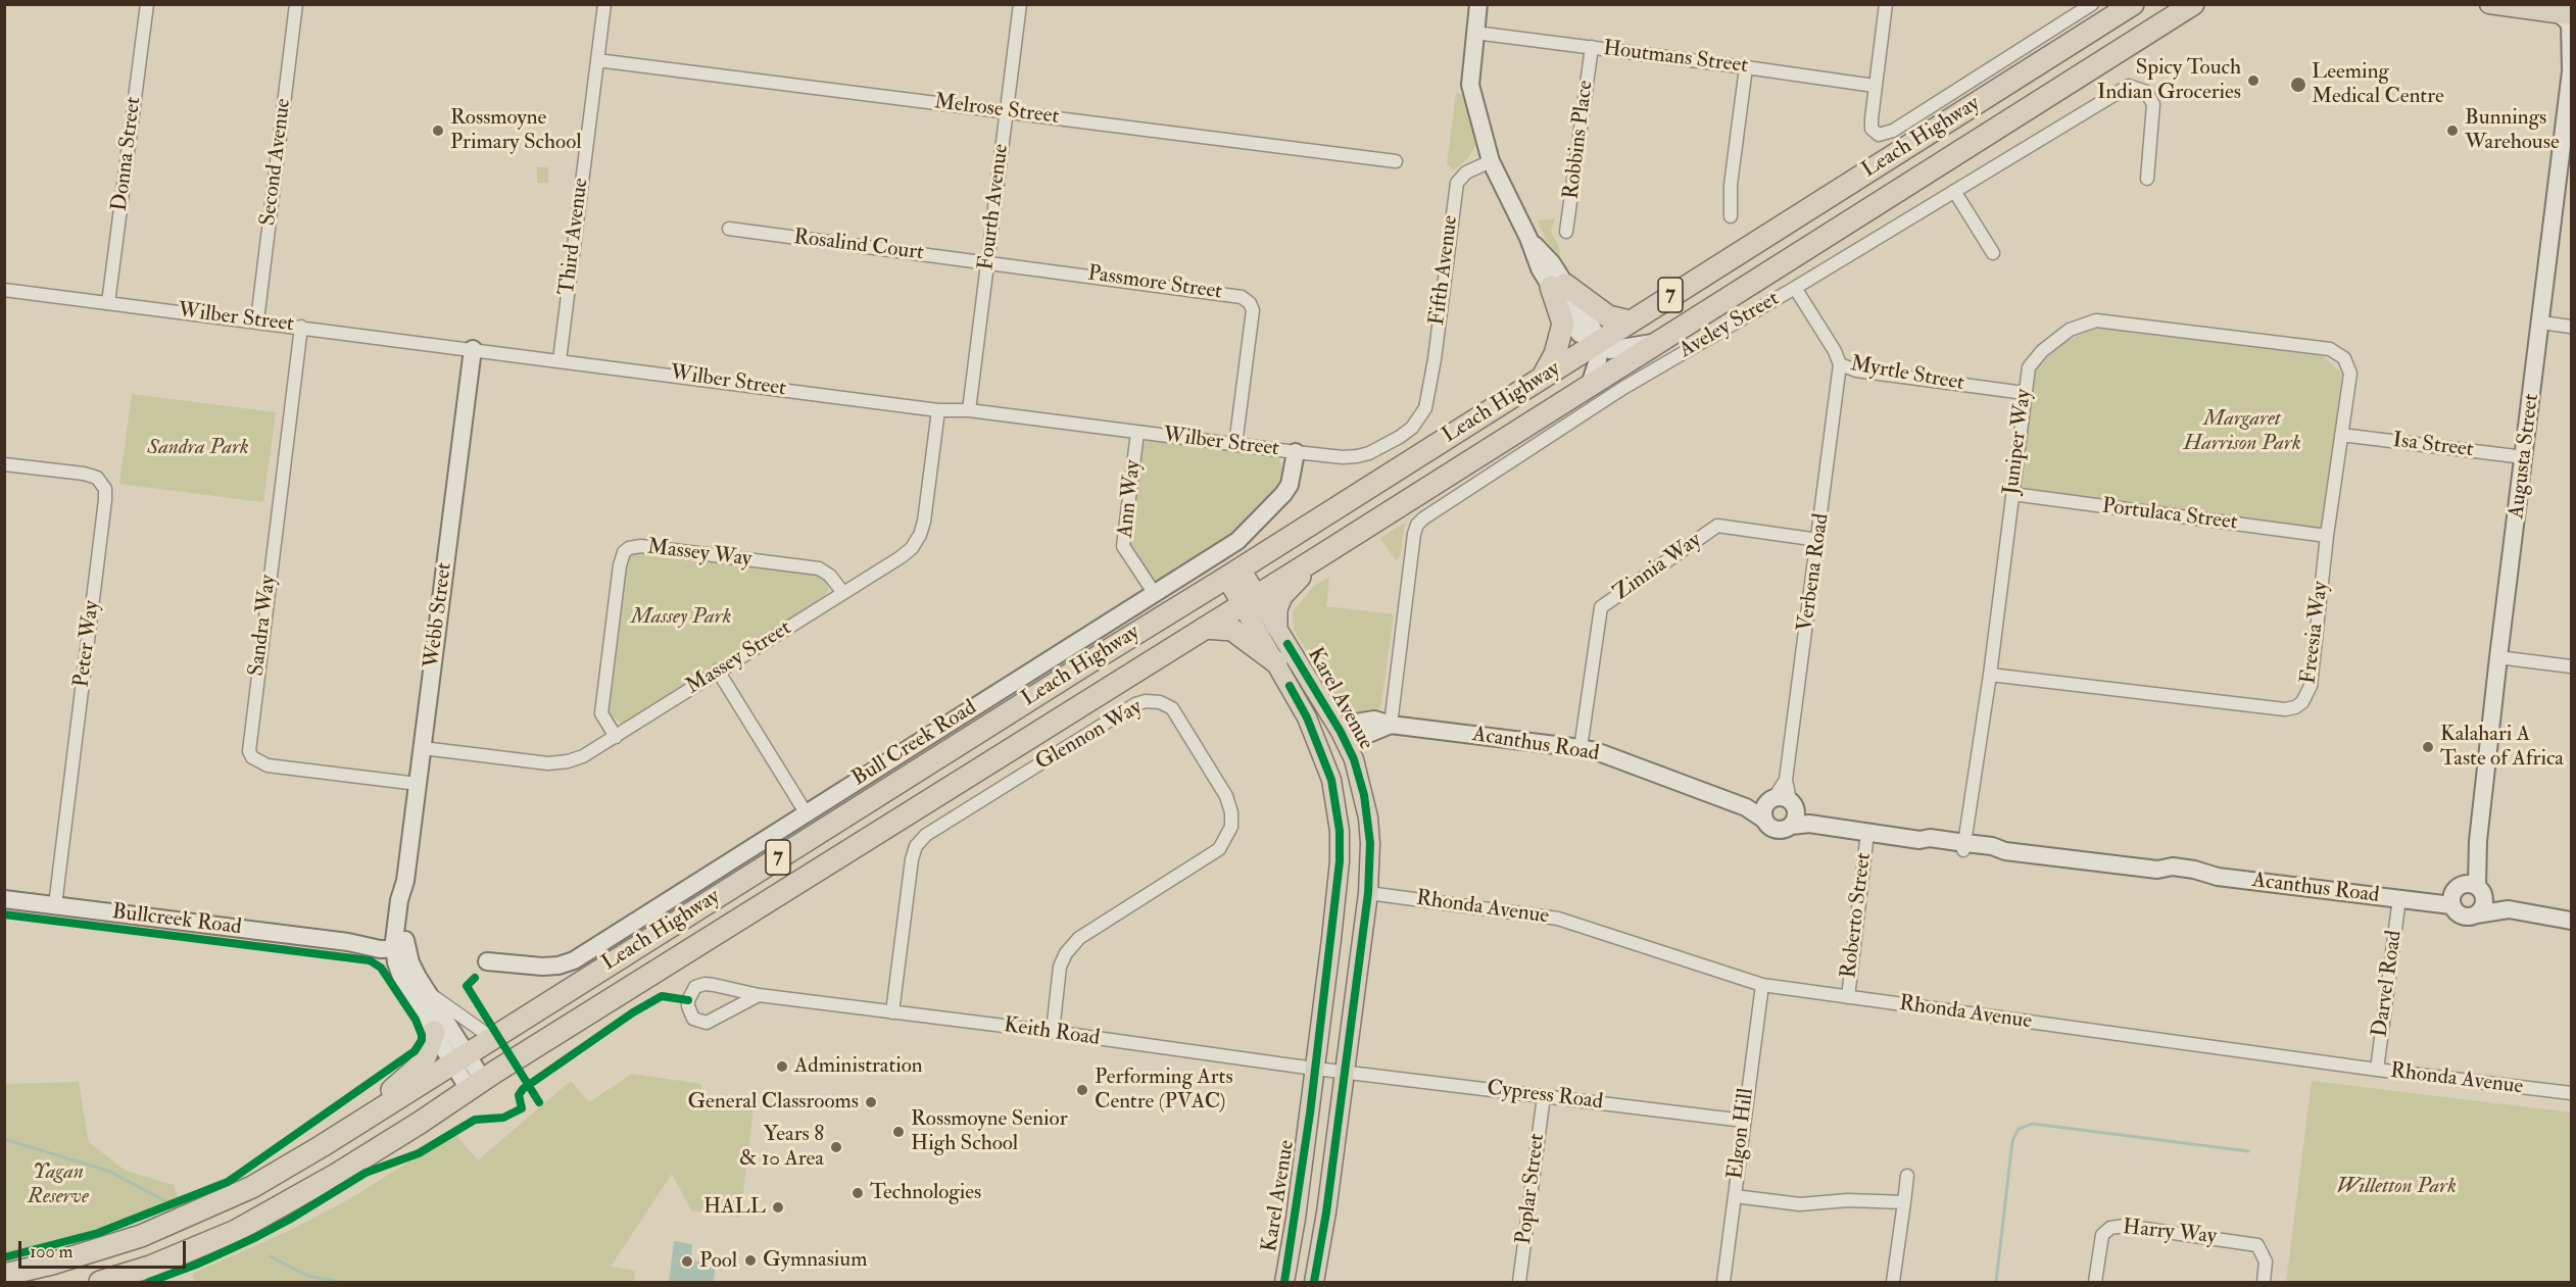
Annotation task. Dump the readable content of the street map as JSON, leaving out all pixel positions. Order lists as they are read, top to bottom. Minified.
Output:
{"streets":{"highway":["Leach Highway","7"],"main road":["Karel Avenue"],"street":["Houtmans Street","Melrose Street","Robbins Place","Donna Street","Second Avenue","Fourth Avenue","Third Avenue","Rosalind Court","Fifth Avenue","Passmore Street","Wilber Street","Aveley Street","Myrtle Street","Juniper Way","Isa Street","Augusta Street","Ann Way","Portulaca Street","Massey Way","Zinnia Way","Verbena Road","Webb Street","Sandra Way","Freesia Way","Peter Way","Massey Street","Glennon Way","Bull Creek Road","Acanthus Road","Rhonda Avenue","Roberto Street","Bullcreek Road","Darvel Road","Keith Road","Cypress Road","Elgon Hill","Poplar Street","Harry Way"]},"crossings":[["Houtmans Street","Robbins Place"],["Melrose Street","Fourth Avenue"],["Melrose Street","Third Avenue"],["Leach Highway","Webb Street"],["Leach Highway","Karel Avenue"],["Donna Street","Wilber Street"],["Second Avenue","Wilber Street"],["Fourth Avenue","Rosalind Court"],["Fourth Avenue","Passmore Street"],["Fourth Avenue","Wilber Street"],["Third Avenue","Wilber Street"],["Rosalind Court","Passmore Street"],["Fifth Avenue","Wilber Street"],["Passmore Street","Wilber Street"],["Wilber Street","Ann Way"],["Wilber Street","Webb Street"],["Wilber Street","Sandra Way"],["Wilber Street","Massey Street"],["Wilber Street","Bull Creek Road"],["Aveley Street","Myrtle Street"],["Aveley Street","Acanthus Road"],["Myrtle Street","Juniper Way"],["Myrtle Street","Verbena Road"],["Juniper Way","Portulaca Street"],["Juniper Way","Freesia Way"],["Juniper Way","Acanthus Road"],["Isa Street","Augusta Street"],["Isa Street","Freesia Way"],["Augusta Street","Acanthus Road"],["Ann Way","Bull Creek Road"],["Portulaca Street","Freesia Way"],["Massey Way","Massey Street"],["Zinnia Way","Verbena Road"],["Zinnia Way","Acanthus Road"],["Verbena Road","Acanthus Road"],["Webb Street","Sandra Way"],["Webb Street","Massey Street"],["Webb Street","Bullcreek Road"],["Peter Way","Bullcreek Road"],["Karel Avenue","Acanthus Road"],["Karel Avenue","Rhonda Avenue"],["Karel Avenue","Keith Road"],["Karel Avenue","Cypress Road"],["Glennon Way","Keith Road"],["Acanthus Road","Roberto Street"],["Acanthus Road","Darvel Road"],["Rhonda Avenue","Roberto Street"],["Rhonda Avenue","Darvel Road"],["Rhonda Avenue","Elgon Hill"],["Keith Road","Cypress Road"],["Cypress Road","Elgon Hill"],["Cypress Road","Poplar Street"]],"parks":["Margaret Harrison Park","Sandra Park","Massey Park","Yagan Reserve","Willetton Park"],"places":["Spicy Touch Indian Groceries","Leeming Medical Centre","Rossmoyne Primary School","Bunnings Warehouse","Kalahari A Taste of Africa","Administration","Performing Arts Centre (PVAC)","General Classrooms","Rossmoyne Senior High School","Years 8 & 10 Area","Technologies","HALL","Gymnasium","Pool"],"scale_bar":"100 m"}
